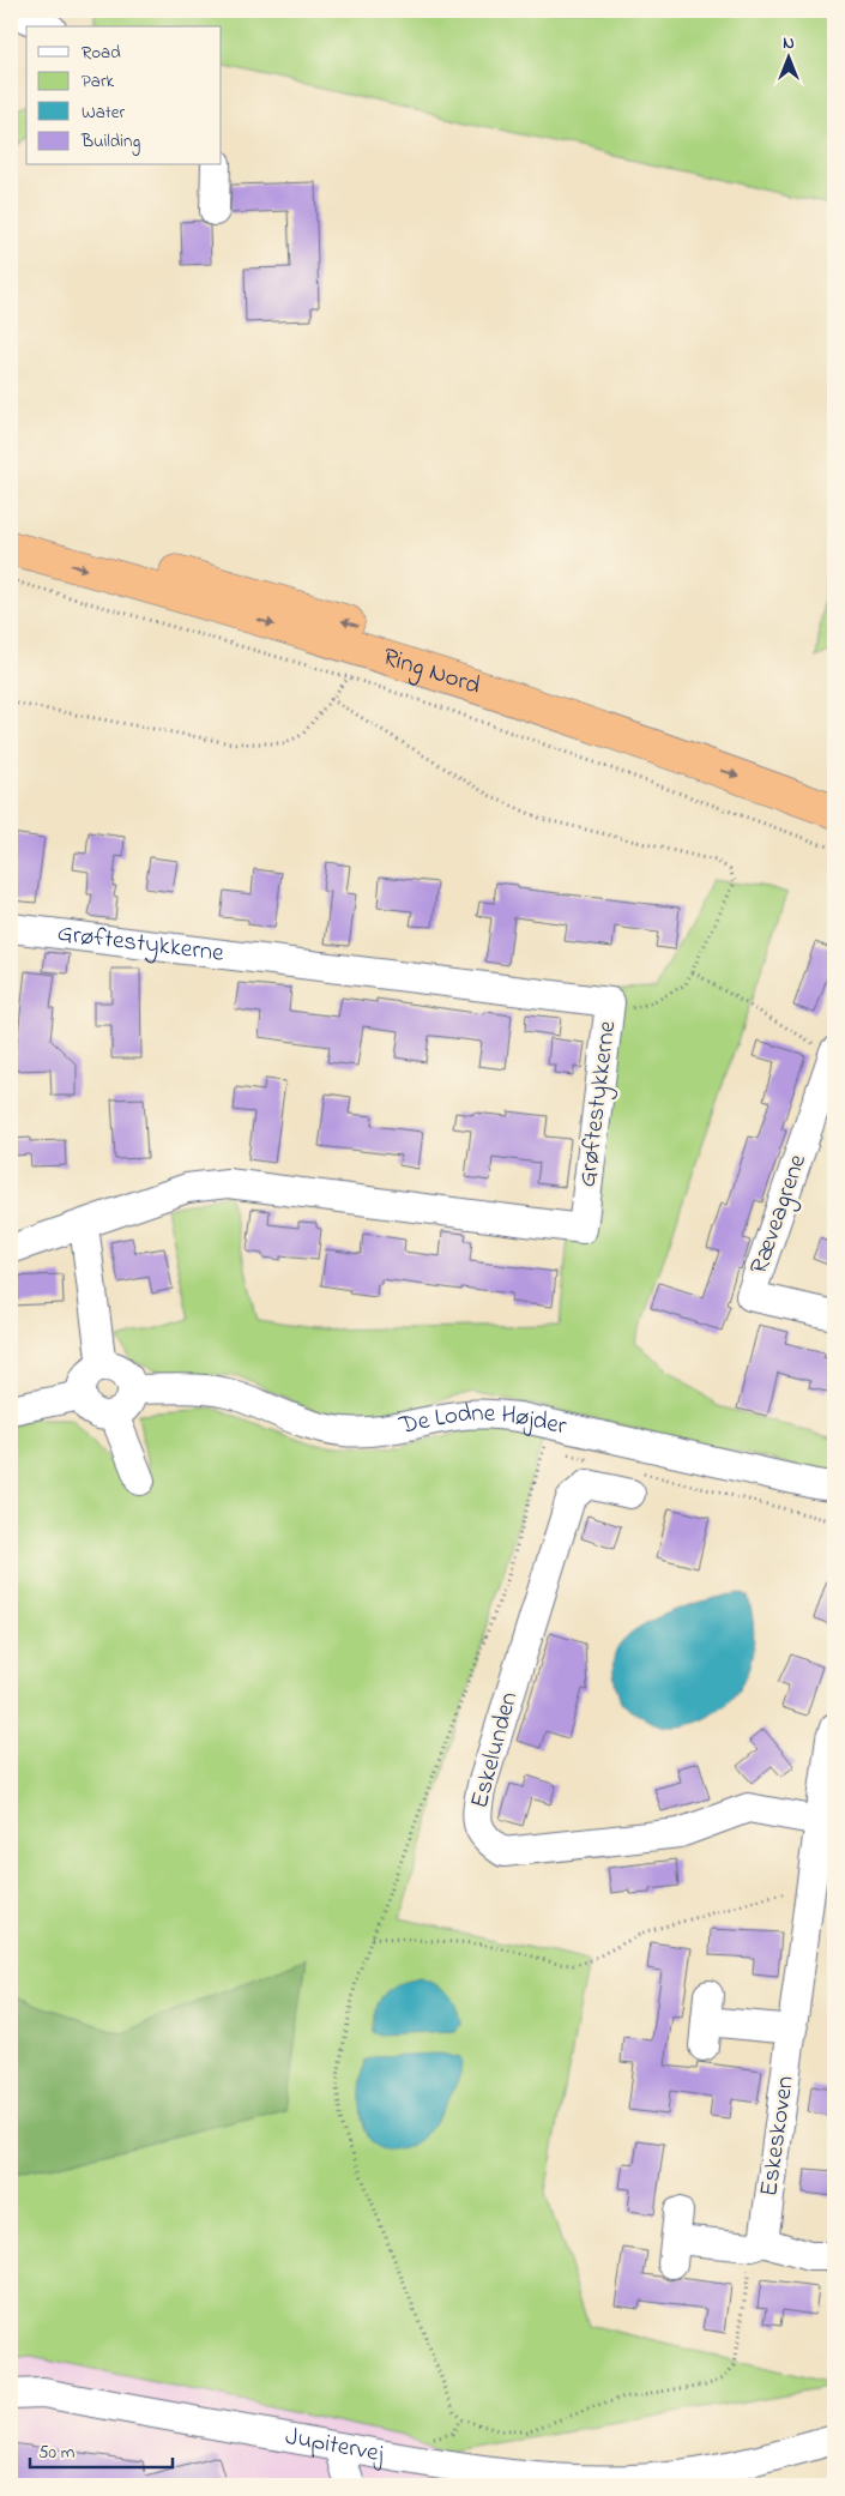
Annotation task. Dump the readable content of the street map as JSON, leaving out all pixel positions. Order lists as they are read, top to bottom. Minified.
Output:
{"streets":{"highway":["Ring Nord"],"street":["Grøftestykkerne","Ræveagrene","De Lodne Højder","Eskelunden","Eskeskoven","Jupitervej"]},"crossings":[["Eskelunden","Eskeskoven"]],"legend":["Road","Park","Water","Building"],"scale_bar":"50 m","north":"top"}
